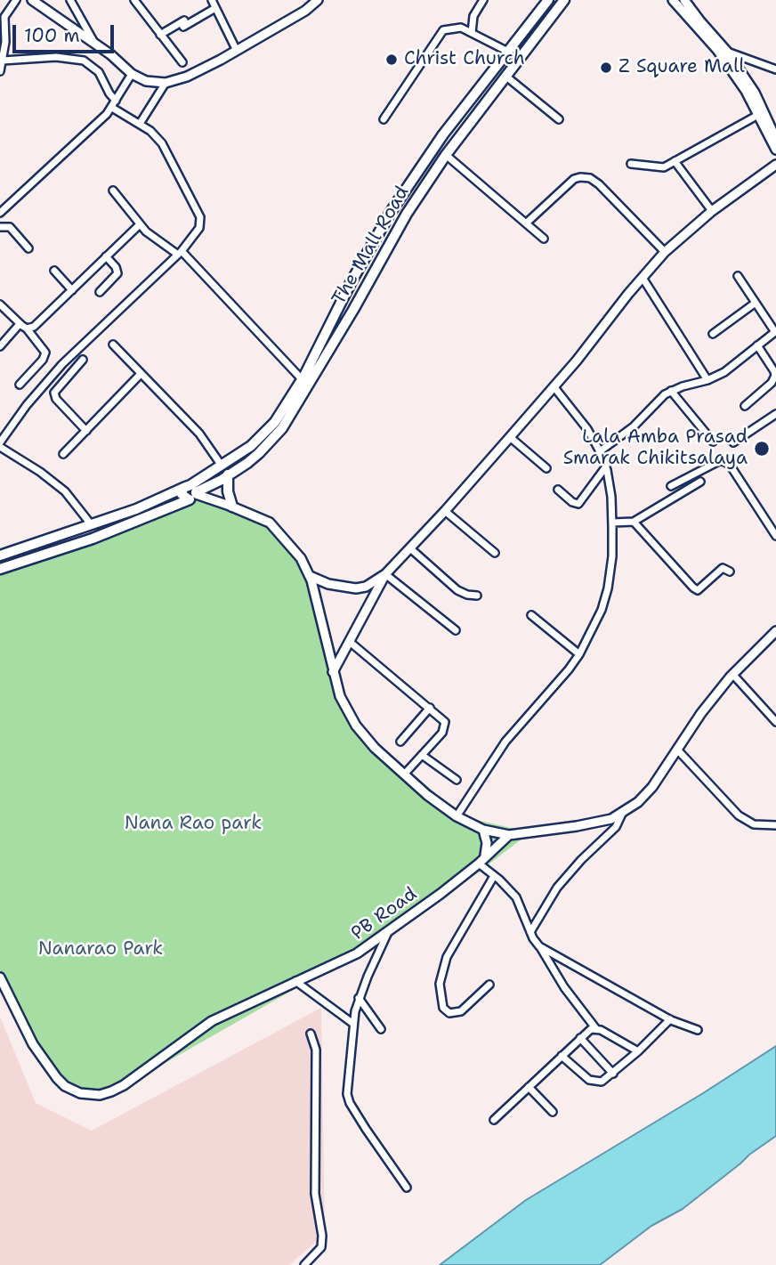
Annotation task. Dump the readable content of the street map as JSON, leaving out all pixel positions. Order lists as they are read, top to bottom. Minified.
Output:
{"streets":{"main road":["The Mall Road"],"street":["PB Road"]},"parks":["Nana Rao park","Nanarao Park"],"places":["Christ Church","Z Square Mall","Lala Amba Prasad Smarak Chikitsalaya"],"scale_bar":"100 m"}
